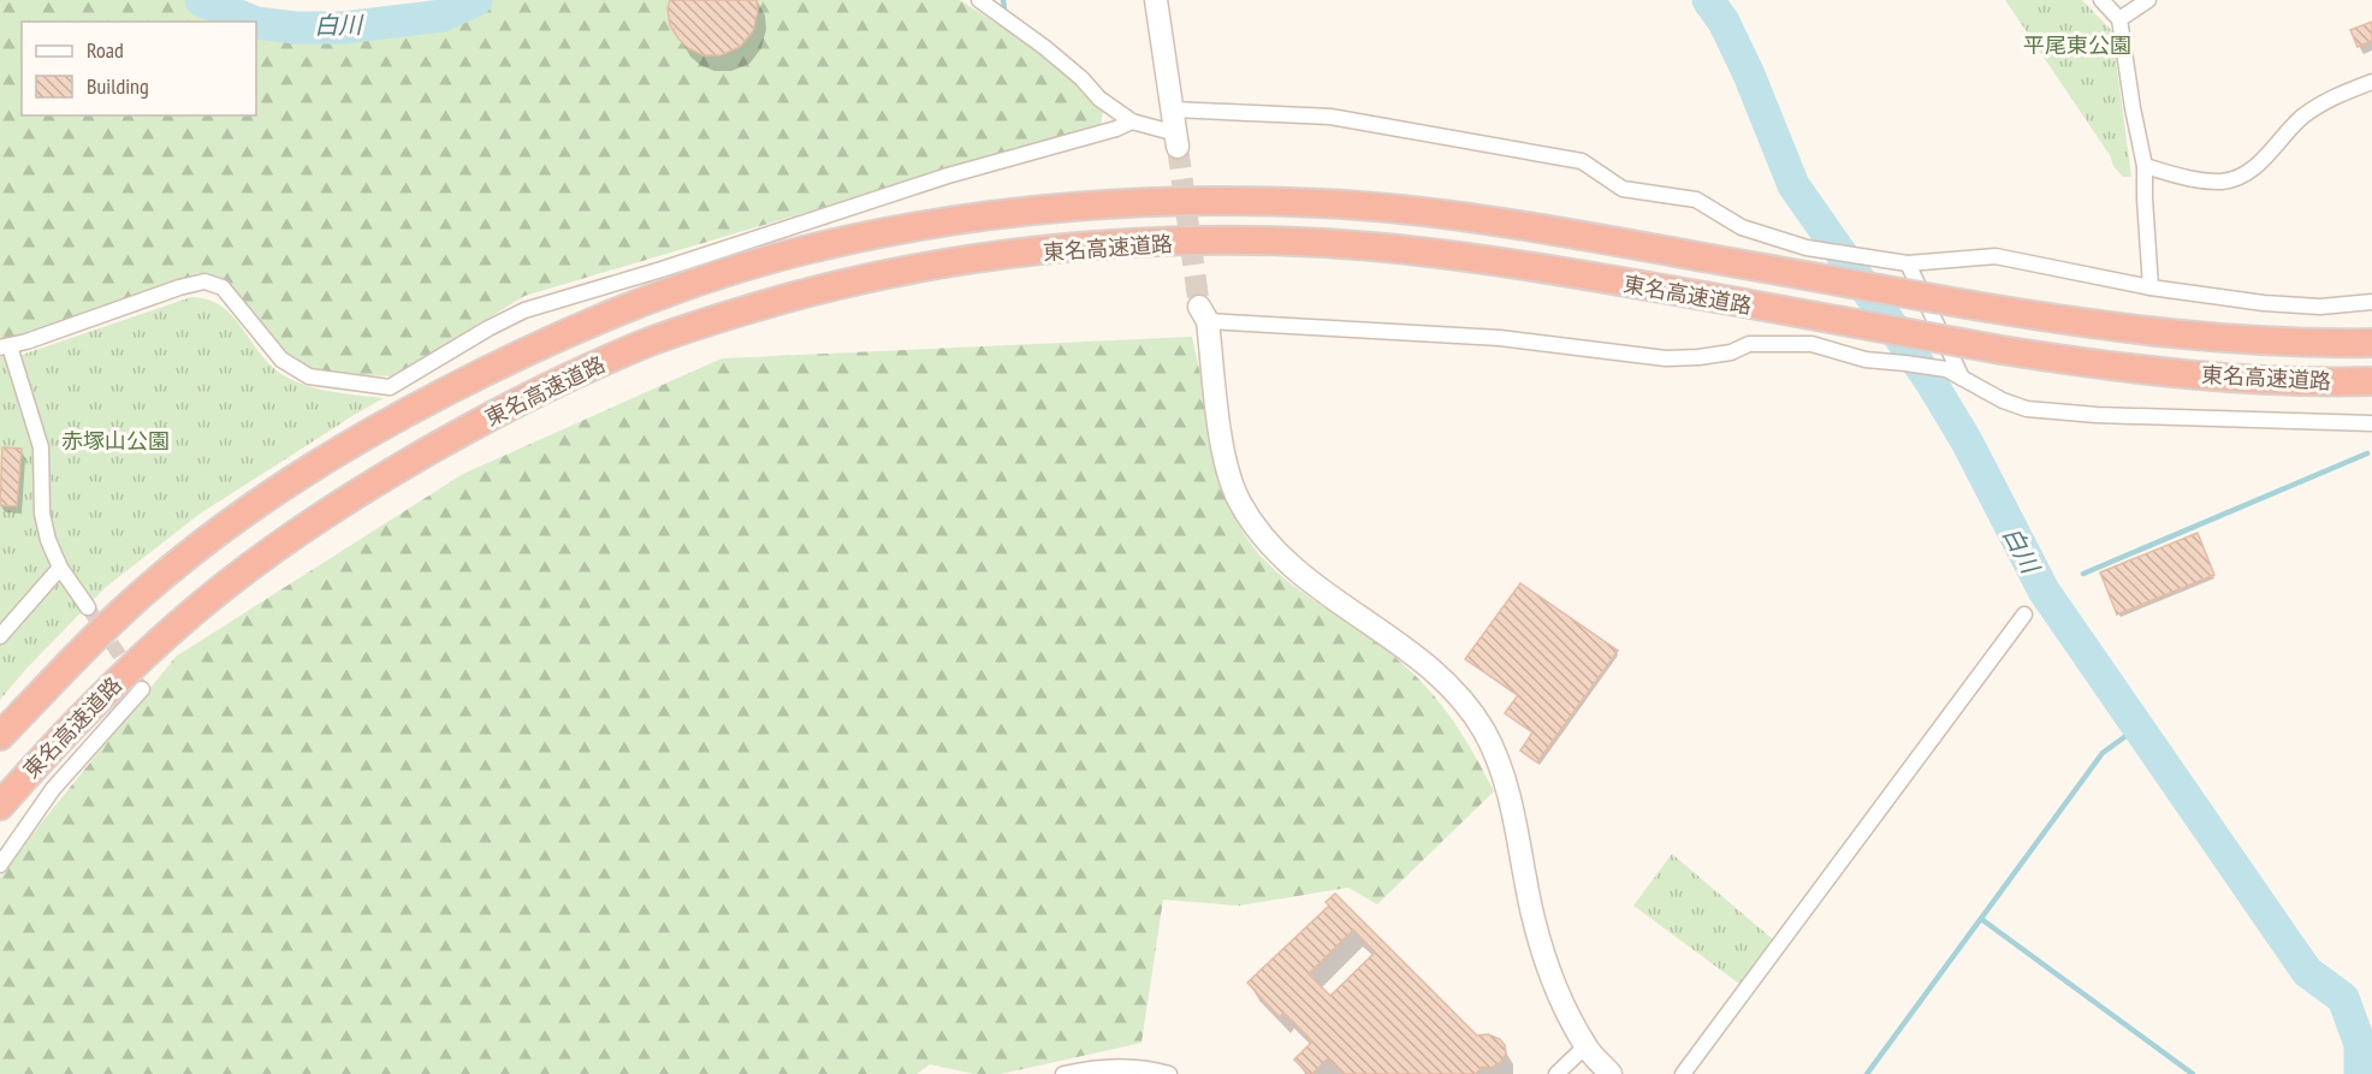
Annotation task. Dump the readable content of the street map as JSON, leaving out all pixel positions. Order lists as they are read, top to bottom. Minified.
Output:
{"streets":{"highway":["東名高速道路"]},"water":["白川"],"parks":["平尾東公園","赤塚山公園"],"legend":["Road","Building"]}
